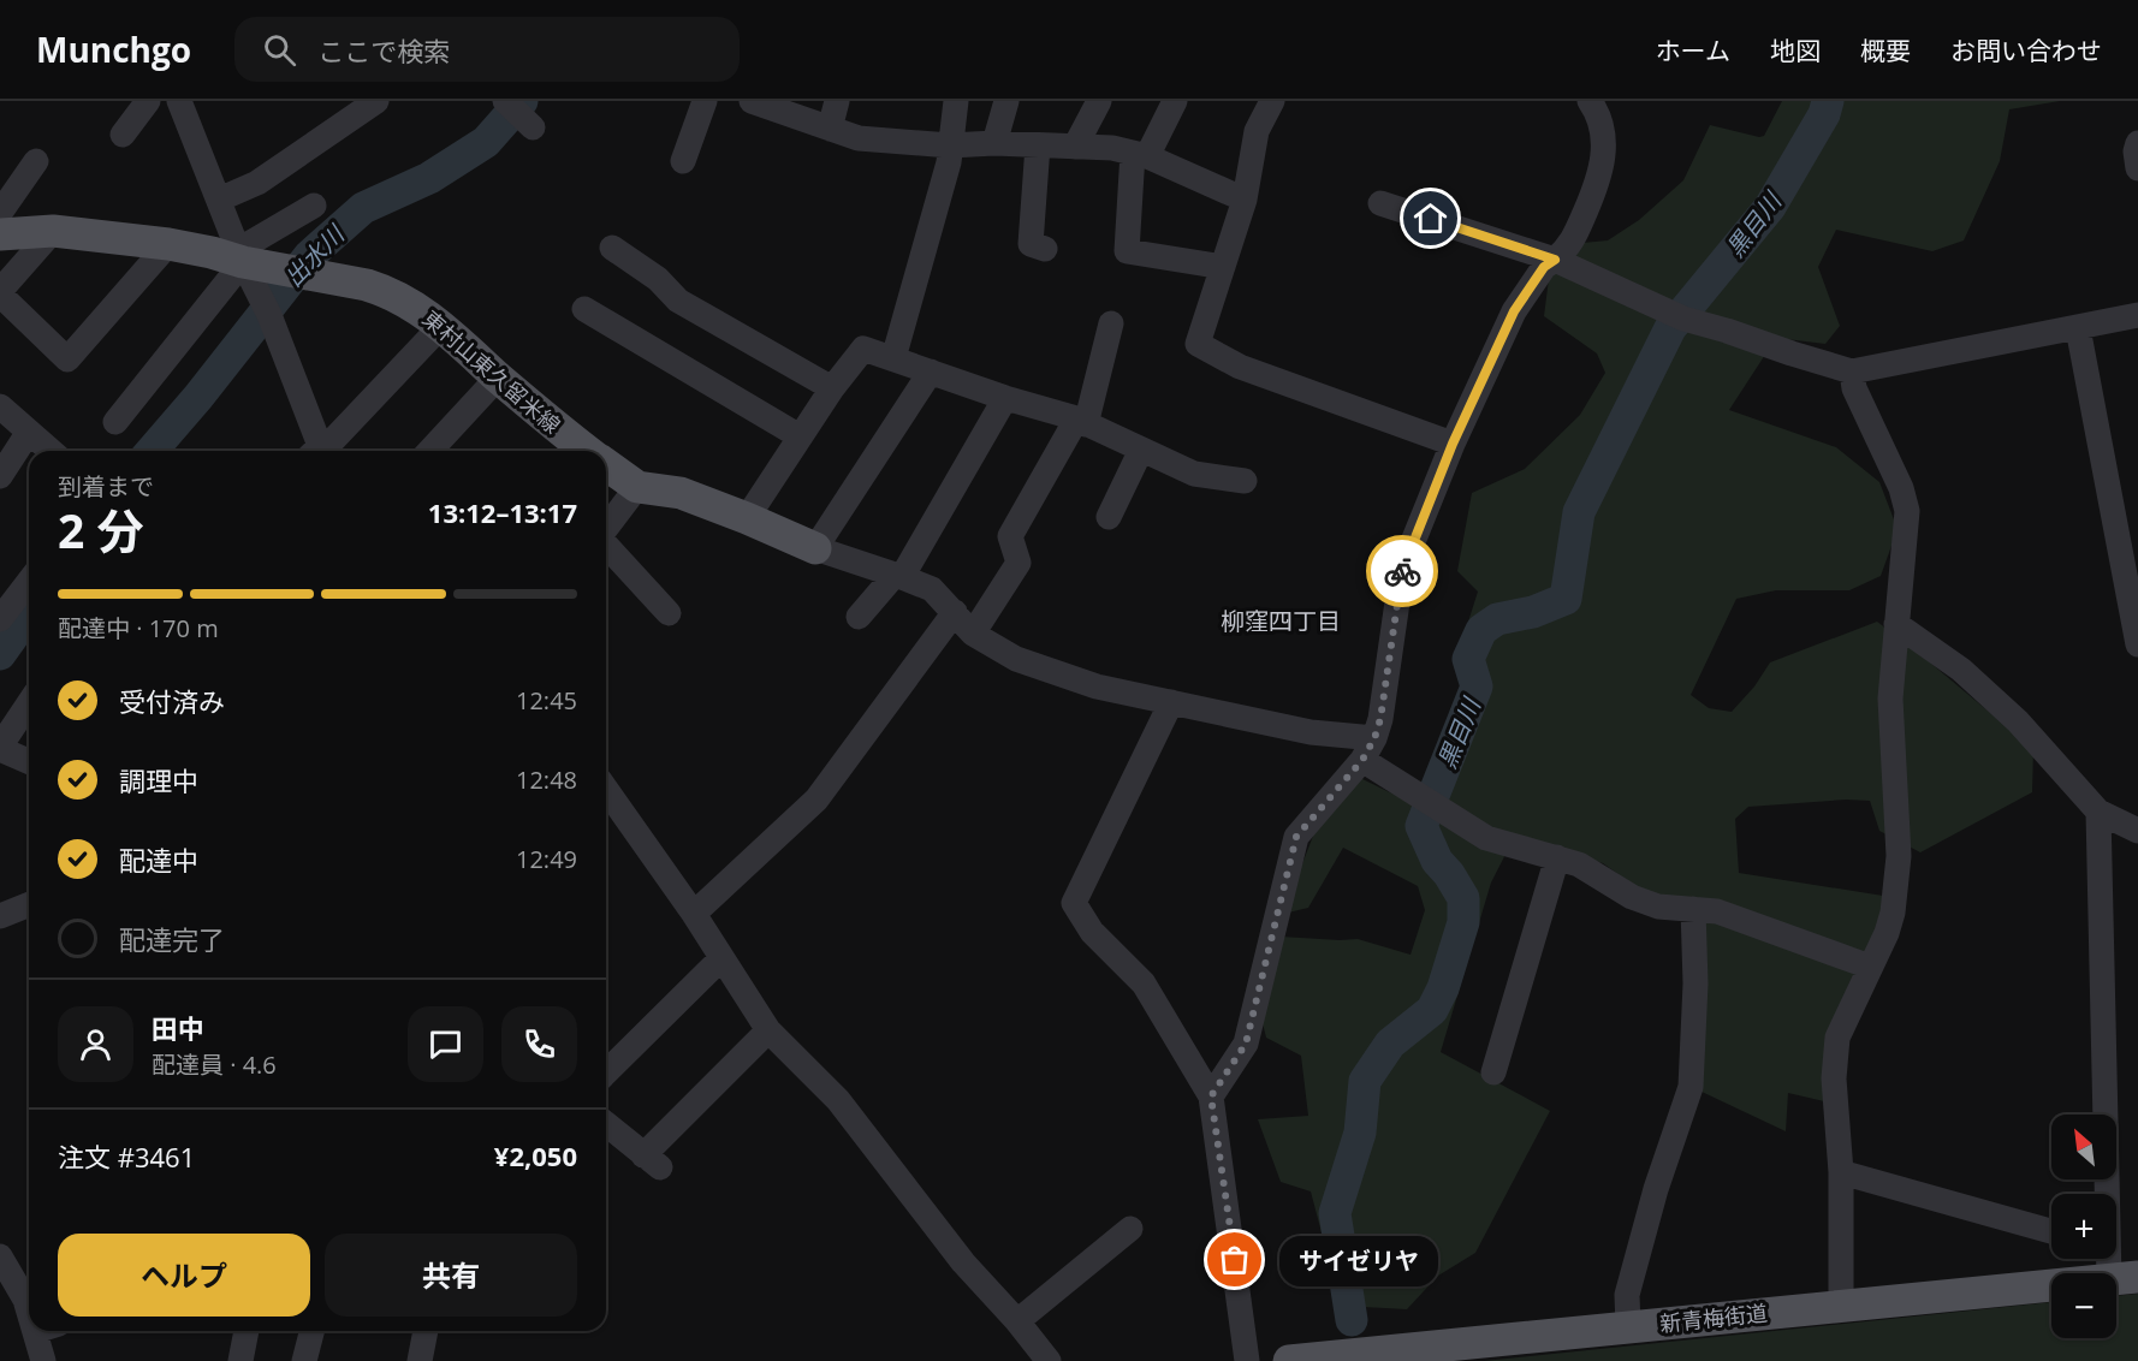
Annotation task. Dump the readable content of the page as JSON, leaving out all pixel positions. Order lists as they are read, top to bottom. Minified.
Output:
{"streets":{"main road":["東村山東久留米線","新青梅街道"]},"districts":["柳窪四丁目"],"water":["黒目川","出水川"],"places":["サイゼリヤ"],"north":"top left","page":{"header":"Munchgo","search":"ここで検索","nav":["ホーム","地図","概要","お問い合わせ"],"heading":["2 分","到着まで","13:12–13:17"],"panel":["田中","配達員 · 4.6","注文 #3461","¥2,050"],"bar":"配達中 · 170 m","list":[["受付済み","12:45"],["調理中","12:48"],["配達中","12:49"],"配達完了"],"map_buttons":["+","−"],"buttons":["ヘルプ","共有"],"bubble":"サイゼリヤ"}}
